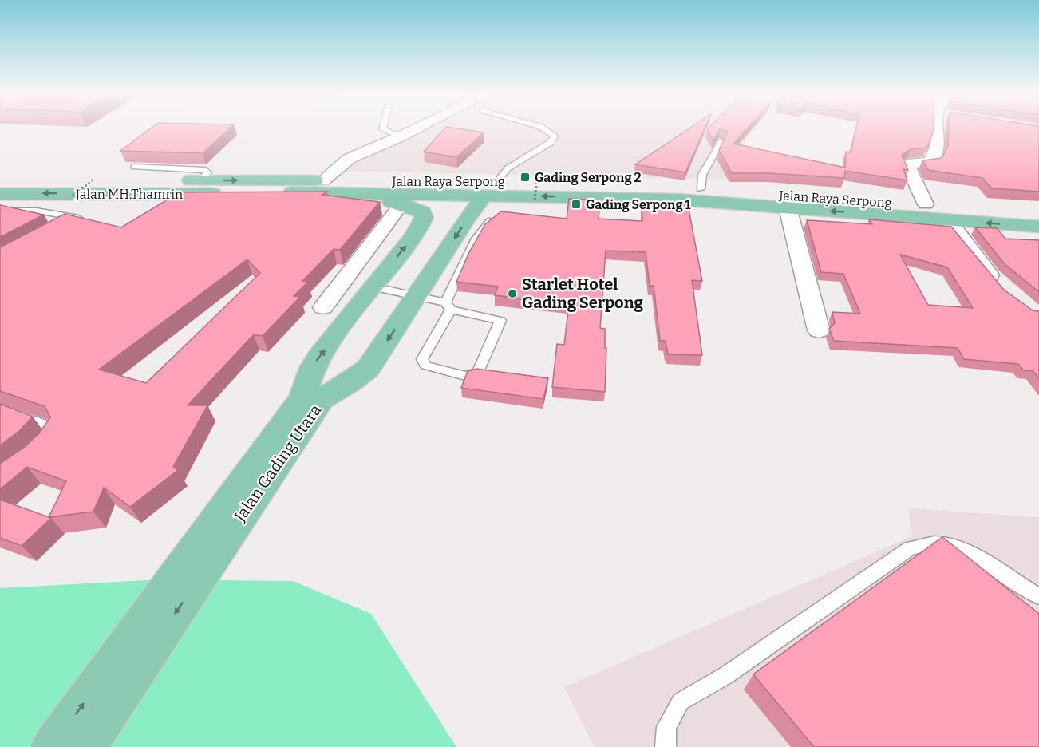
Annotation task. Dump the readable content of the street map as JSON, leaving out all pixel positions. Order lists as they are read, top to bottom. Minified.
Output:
{"streets":{"main road":["Jalan Raya Serpong","Jalan MH.Thamrin","Jalan Gading Utara"]},"crossings":[["Jalan Raya Serpong","Jalan MH.Thamrin"],["Jalan Raya Serpong","Jalan Gading Utara"],["Jalan MH.Thamrin","Jalan Gading Utara"]],"one_way":["Jalan MH.Thamrin"],"places":{"transit":["Gading Serpong 2","Gading Serpong 1"],"other":["Starlet Hotel Gading Serpong"]}}
